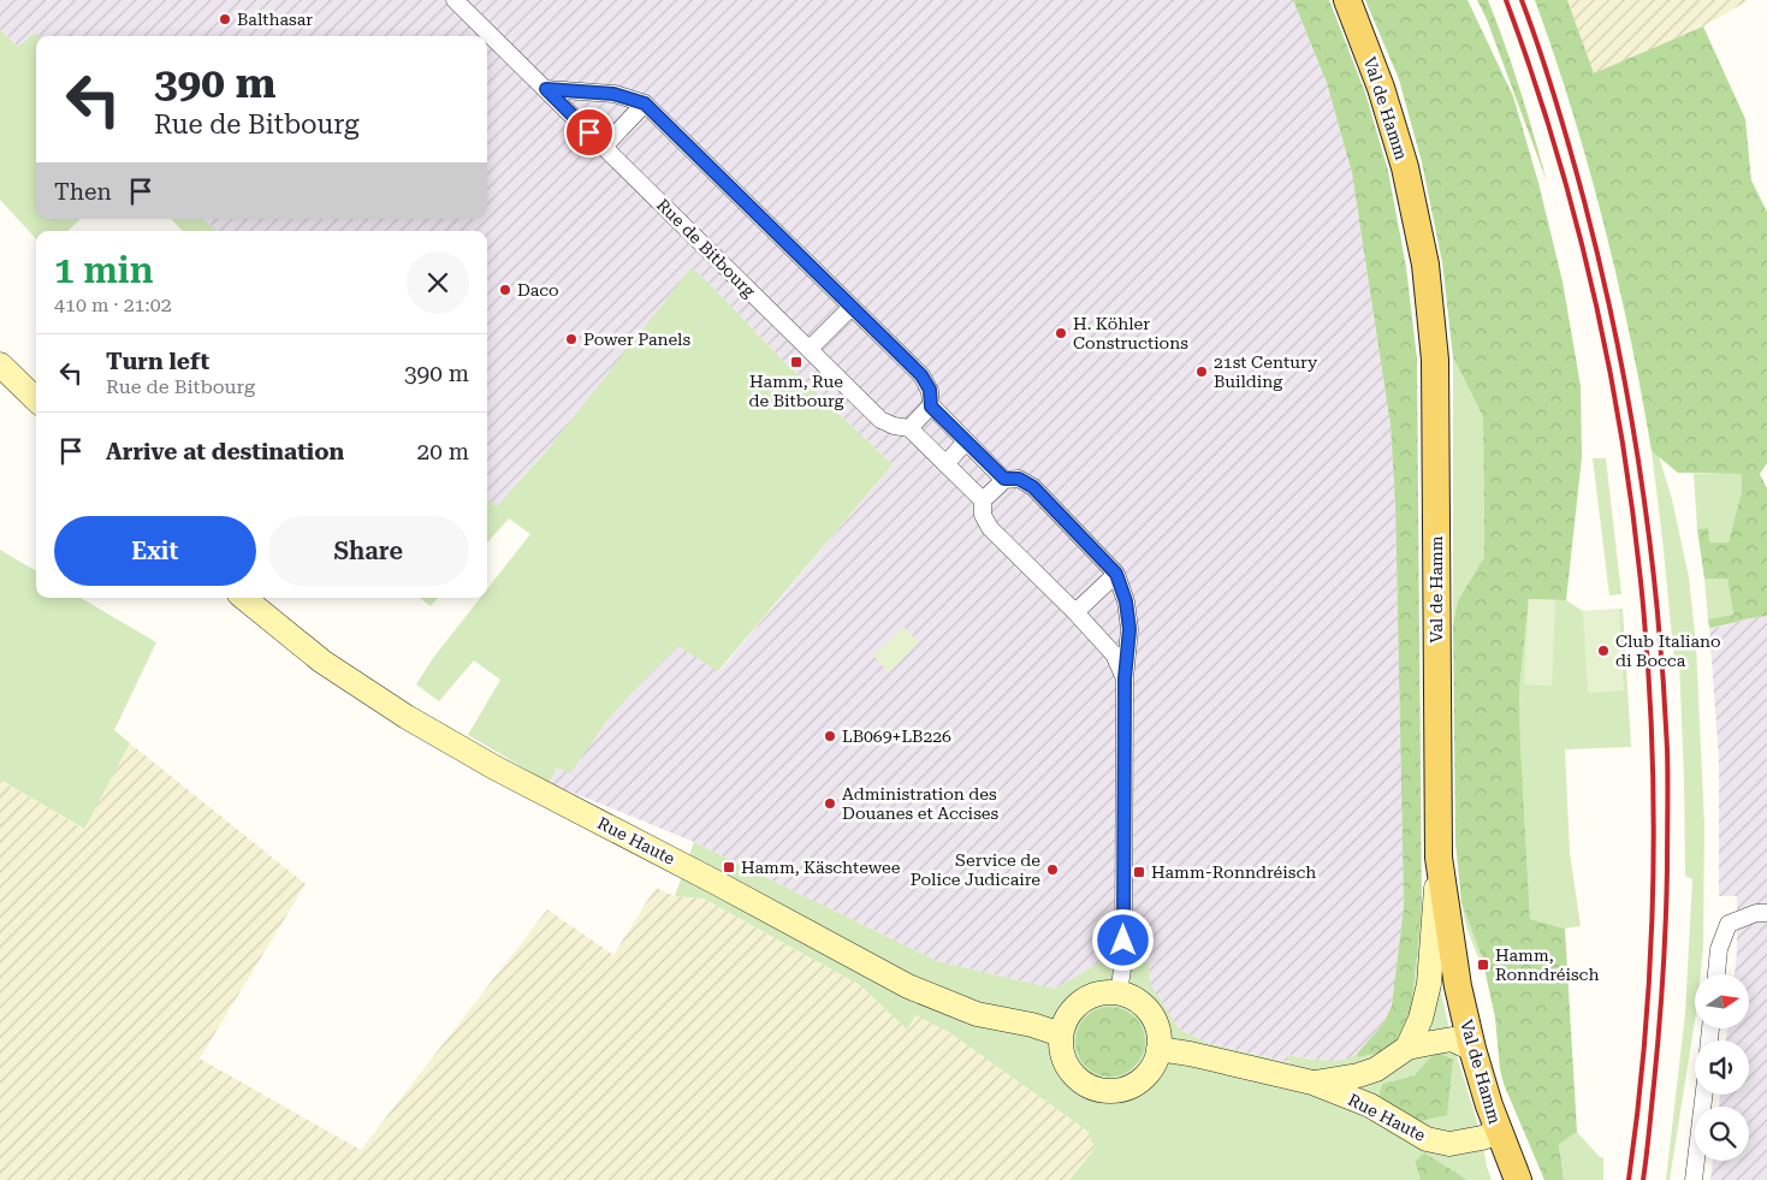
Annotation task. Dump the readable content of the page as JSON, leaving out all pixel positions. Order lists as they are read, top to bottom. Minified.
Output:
{"streets":{"main road":["Val de Hamm","Rue Haute"],"street":["Rue de Bitbourg"]},"crossings":[["Val de Hamm","Rue Haute"]],"places":{"other":["Balthasar","Daco","H. Köhler Constructions","Power Panels","21st Century Building","Club Italiano di Bocca","LB069+LB226","Administration des Douanes et Accises","Service de Police Judicaire"],"transit":["Hamm, Rue de Bitbourg","Hamm, Käschtewee","Hamm-Ronndréisch","Hamm, Ronndréisch"]},"north":"right","page":{"turn":["390 m","Rue de Bitbourg"],"then":"Then","heading":["1 min","410 m · 21:02"],"list":[{"name":"Turn left","note":"Rue de Bitbourg","value":"390 m"},{"name":"Arrive at destination","value":"20 m"}],"buttons":["Exit","Share"]}}
